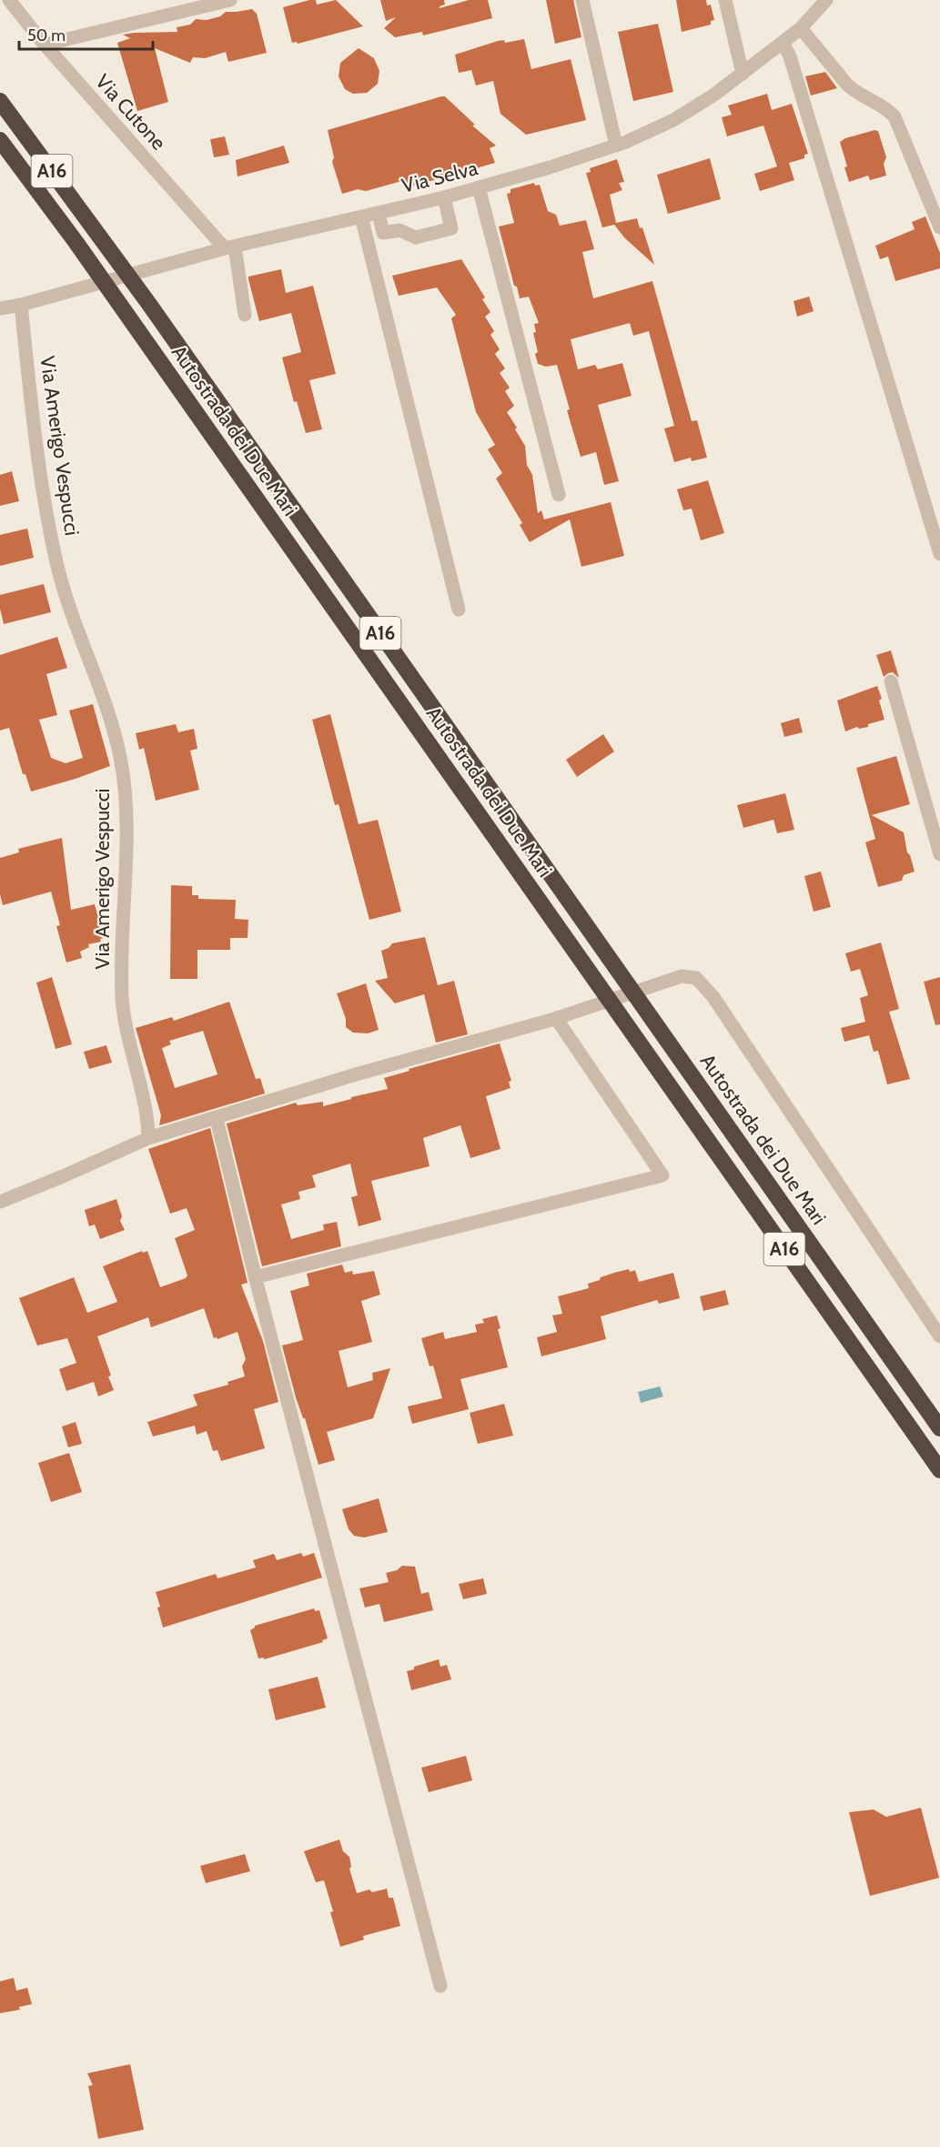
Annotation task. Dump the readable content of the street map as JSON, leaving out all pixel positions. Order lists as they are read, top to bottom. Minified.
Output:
{"streets":{"highway":["A16","Autostrada dei Due Mari"],"street":["Via Cutone","Via Selva","Via Amerigo Vespucci"]},"crossings":[["Via Cutone","Via Selva"],["Via Selva","Via Amerigo Vespucci"]],"scale_bar":"50 m"}
